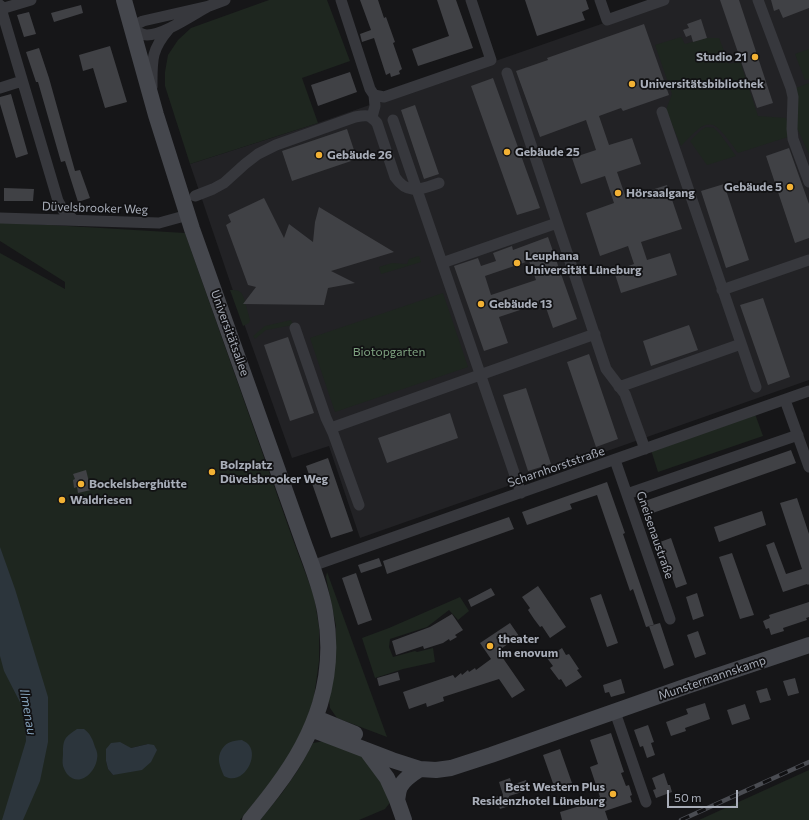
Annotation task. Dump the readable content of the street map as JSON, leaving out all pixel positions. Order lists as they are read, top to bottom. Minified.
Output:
{"streets":{"street":["Düvelsbrooker Weg","Universitätsallee","Scharnhorststraße","Gneisenaustraße","Munstermannskamp"]},"crossings":[["Düvelsbrooker Weg","Universitätsallee"],["Universitätsallee","Scharnhorststraße"],["Universitätsallee","Munstermannskamp"],["Scharnhorststraße","Gneisenaustraße"]],"water":["Ilmenau"],"parks":["Biotopgarten"],"places":["Studio 21","Universitätsbibliothek","Gebäude 25","Gebäude 26","Gebäude 5","Hörsaalgang","Leuphana Universität Lüneburg","Gebäude 13","Bolzplatz Düvelsbrooker Weg","Bockelsberghütte","Waldriesen","theater im enovum","Best Western Plus Residenzhotel Lüneburg"],"scale_bar":"50 m"}
